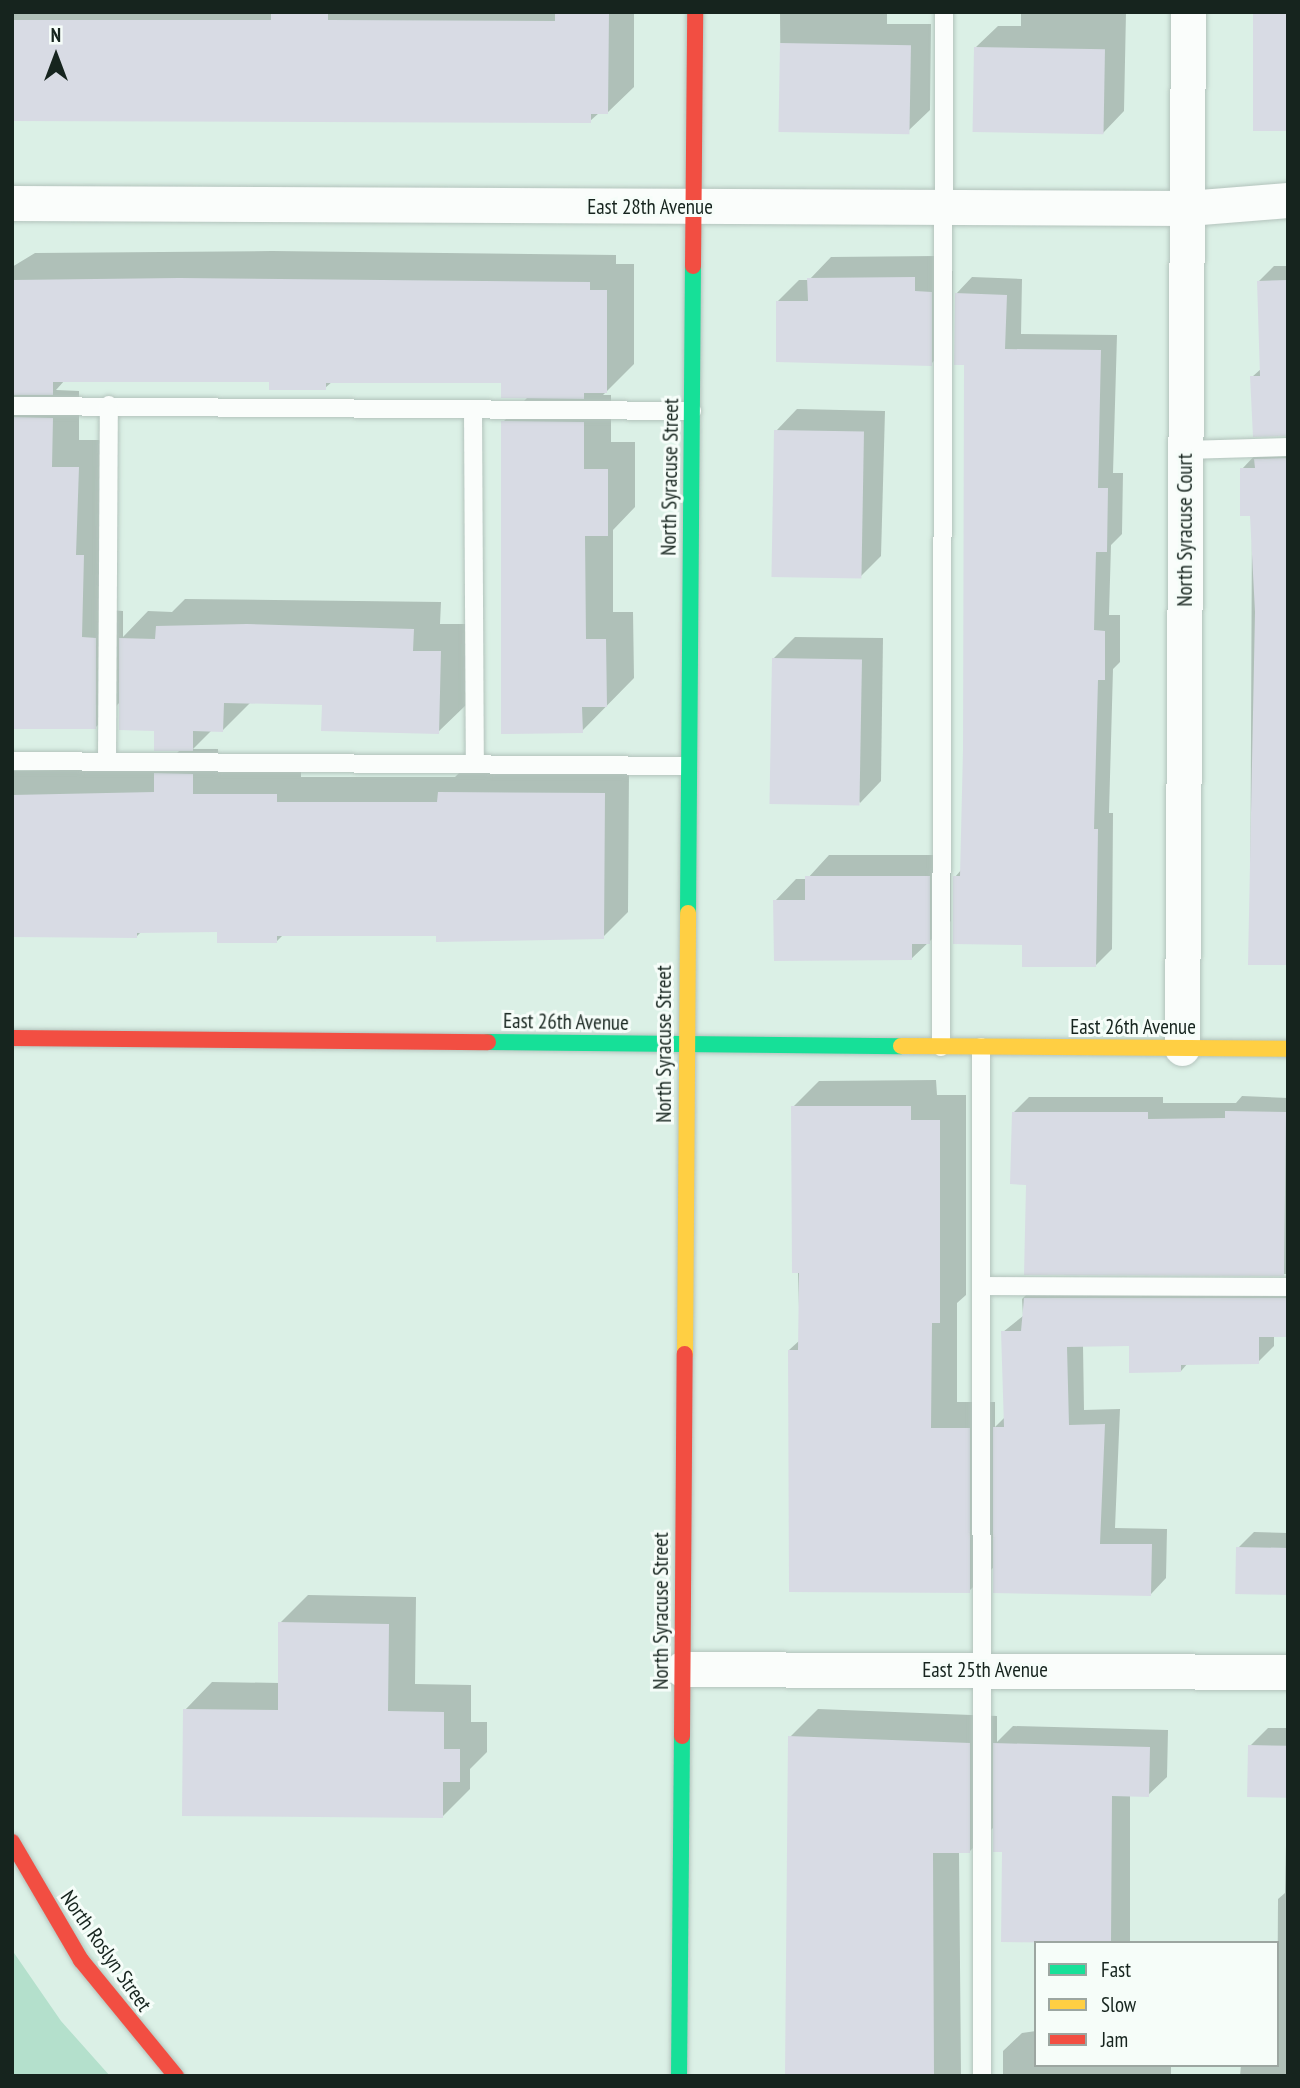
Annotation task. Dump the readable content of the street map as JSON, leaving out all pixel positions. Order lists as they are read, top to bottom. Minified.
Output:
{"streets":{"street":["East 28th Avenue","North Syracuse Street","North Syracuse Court","East 26th Avenue","East 25th Avenue","North Roslyn Street"]},"crossings":[["East 28th Avenue","North Syracuse Street"],["East 28th Avenue","North Syracuse Court"],["North Syracuse Street","East 26th Avenue"],["North Syracuse Street","East 25th Avenue"],["North Syracuse Court","East 26th Avenue"]],"legend":["Fast","Slow","Jam"],"north":"top"}
